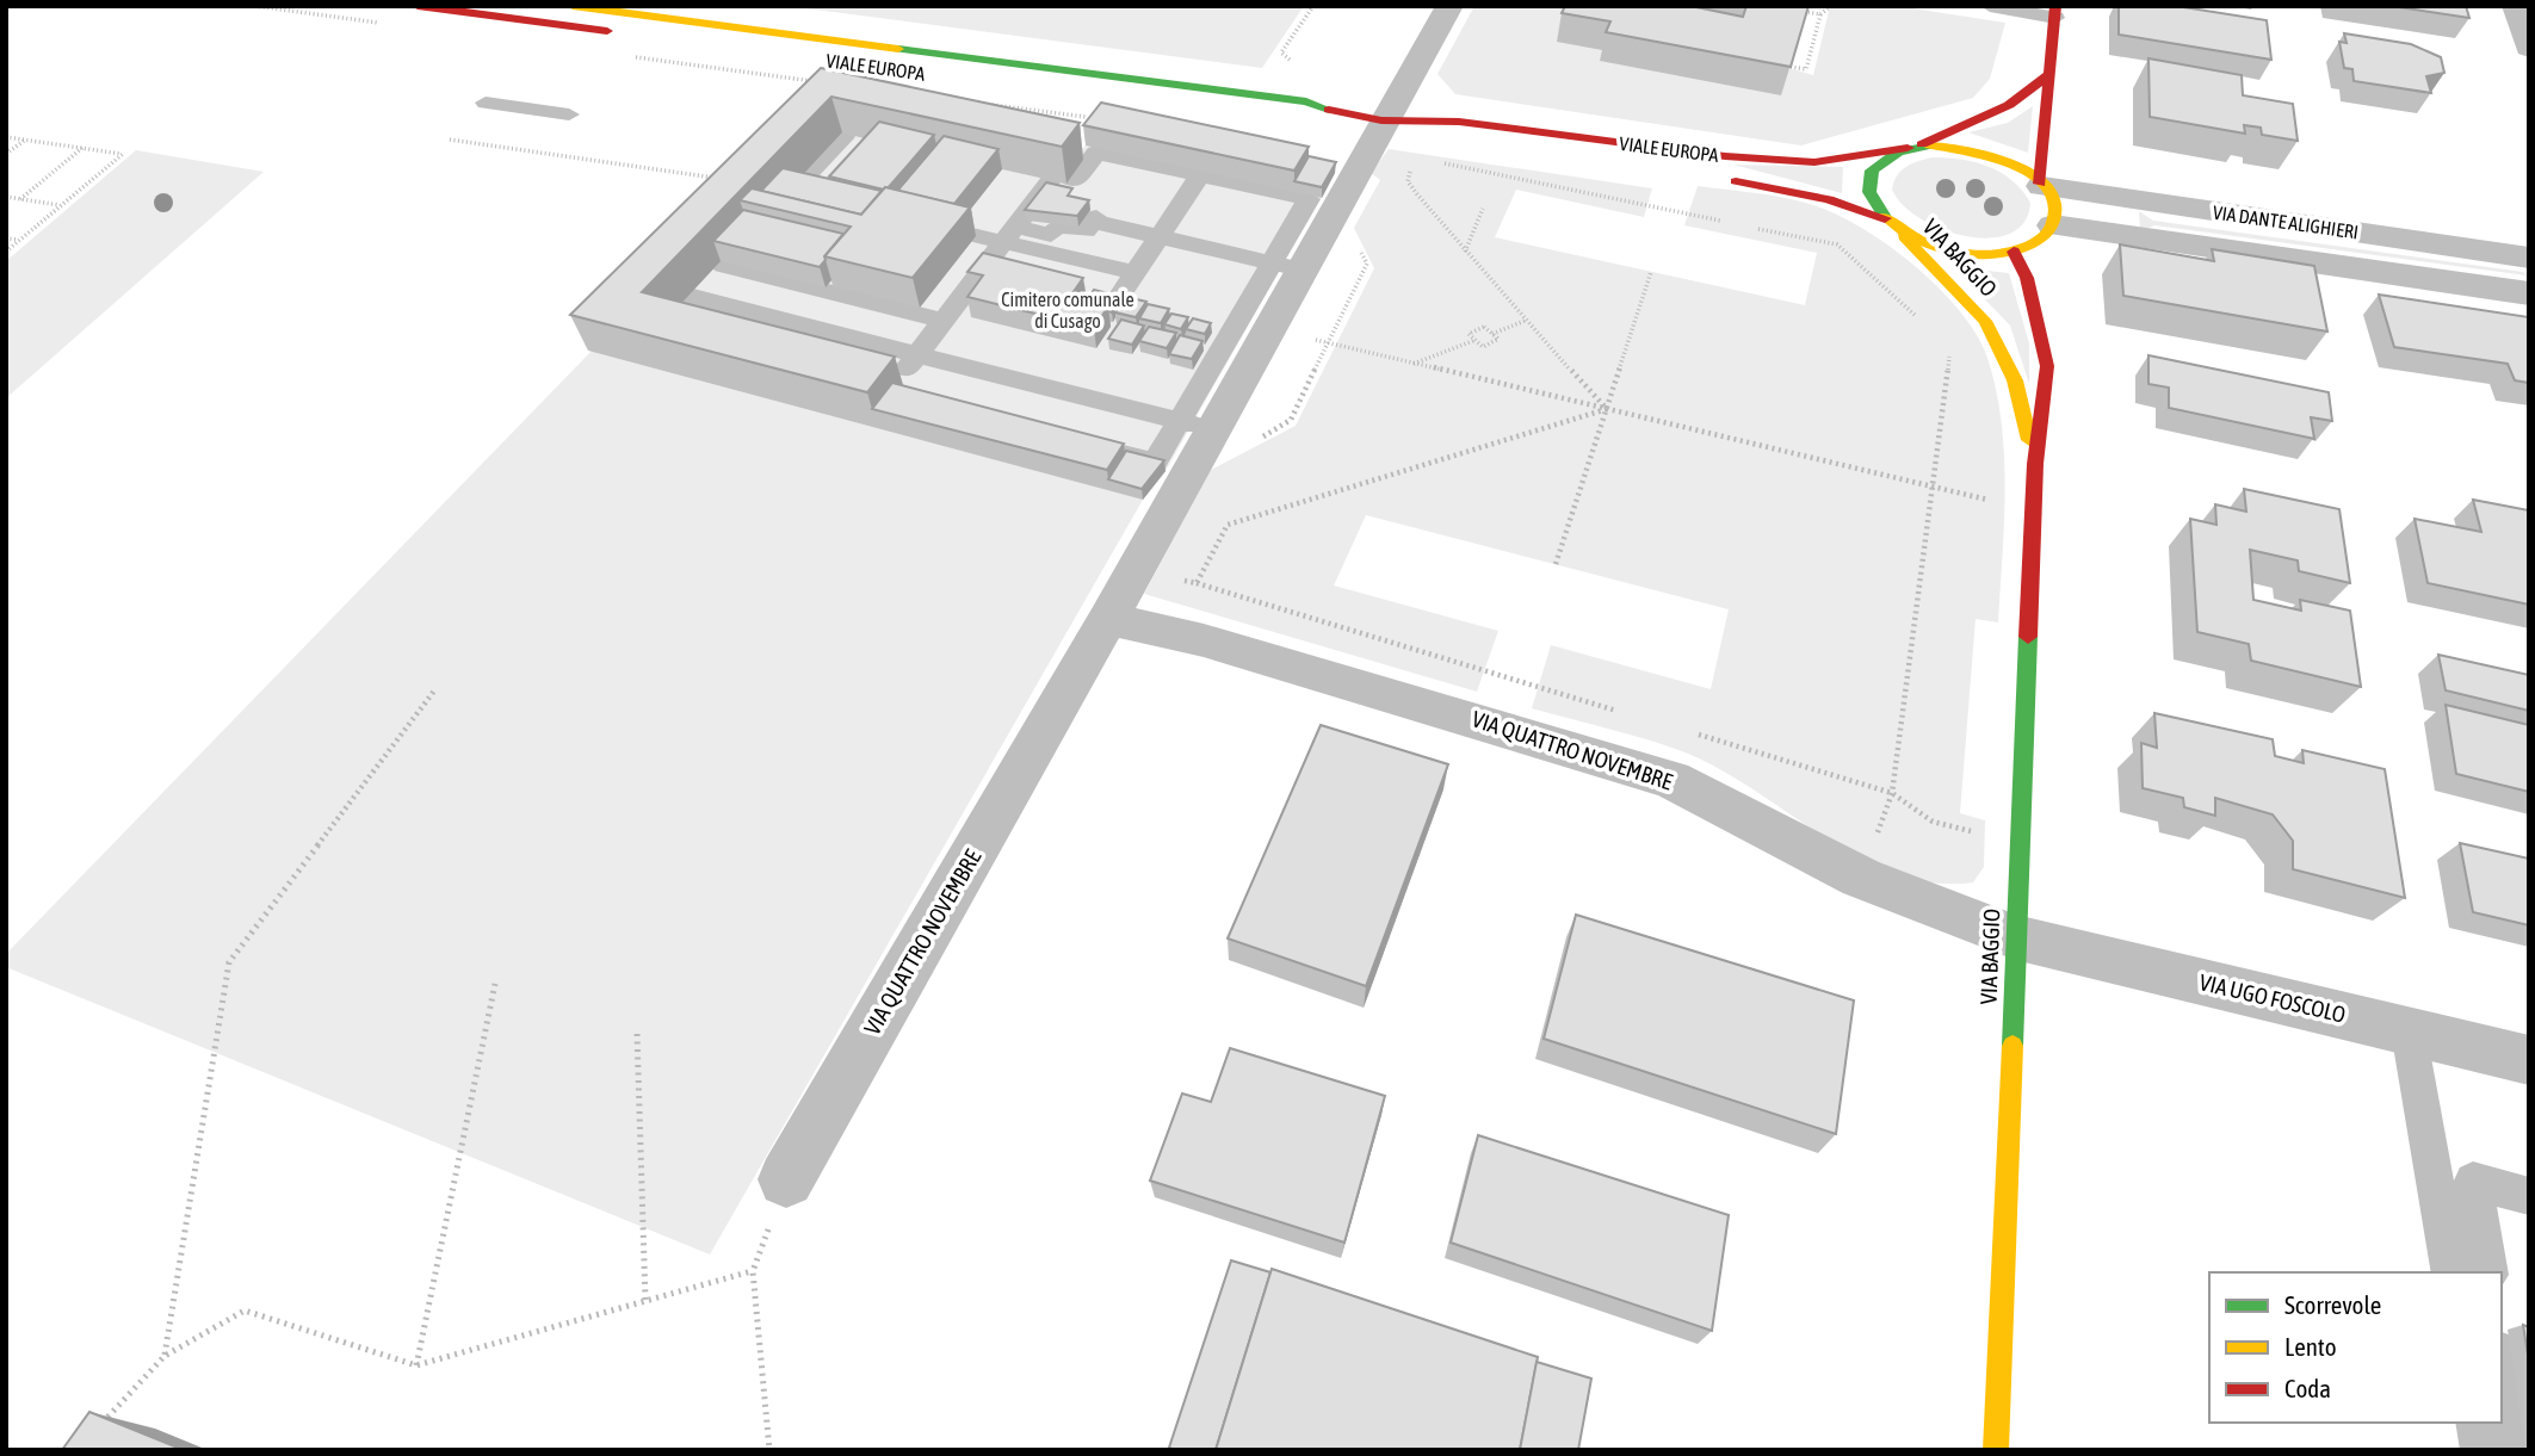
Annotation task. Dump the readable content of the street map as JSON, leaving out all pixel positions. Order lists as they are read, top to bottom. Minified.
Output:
{"streets":{"street":["VIALE EUROPA","VIA DANTE ALIGHIERI","VIA BAGGIO","VIA QUATTRO NOVEMBRE","VIA UGO FOSCOLO"]},"crossings":[["VIALE EUROPA","VIA BAGGIO"],["VIALE EUROPA","VIA QUATTRO NOVEMBRE"],["VIA BAGGIO","VIA QUATTRO NOVEMBRE"],["VIA BAGGIO","VIA UGO FOSCOLO"],["VIA QUATTRO NOVEMBRE","VIA UGO FOSCOLO"]],"parks":["Cimitero comunale di Cusago"],"legend":["Scorrevole","Lento","Coda"]}
